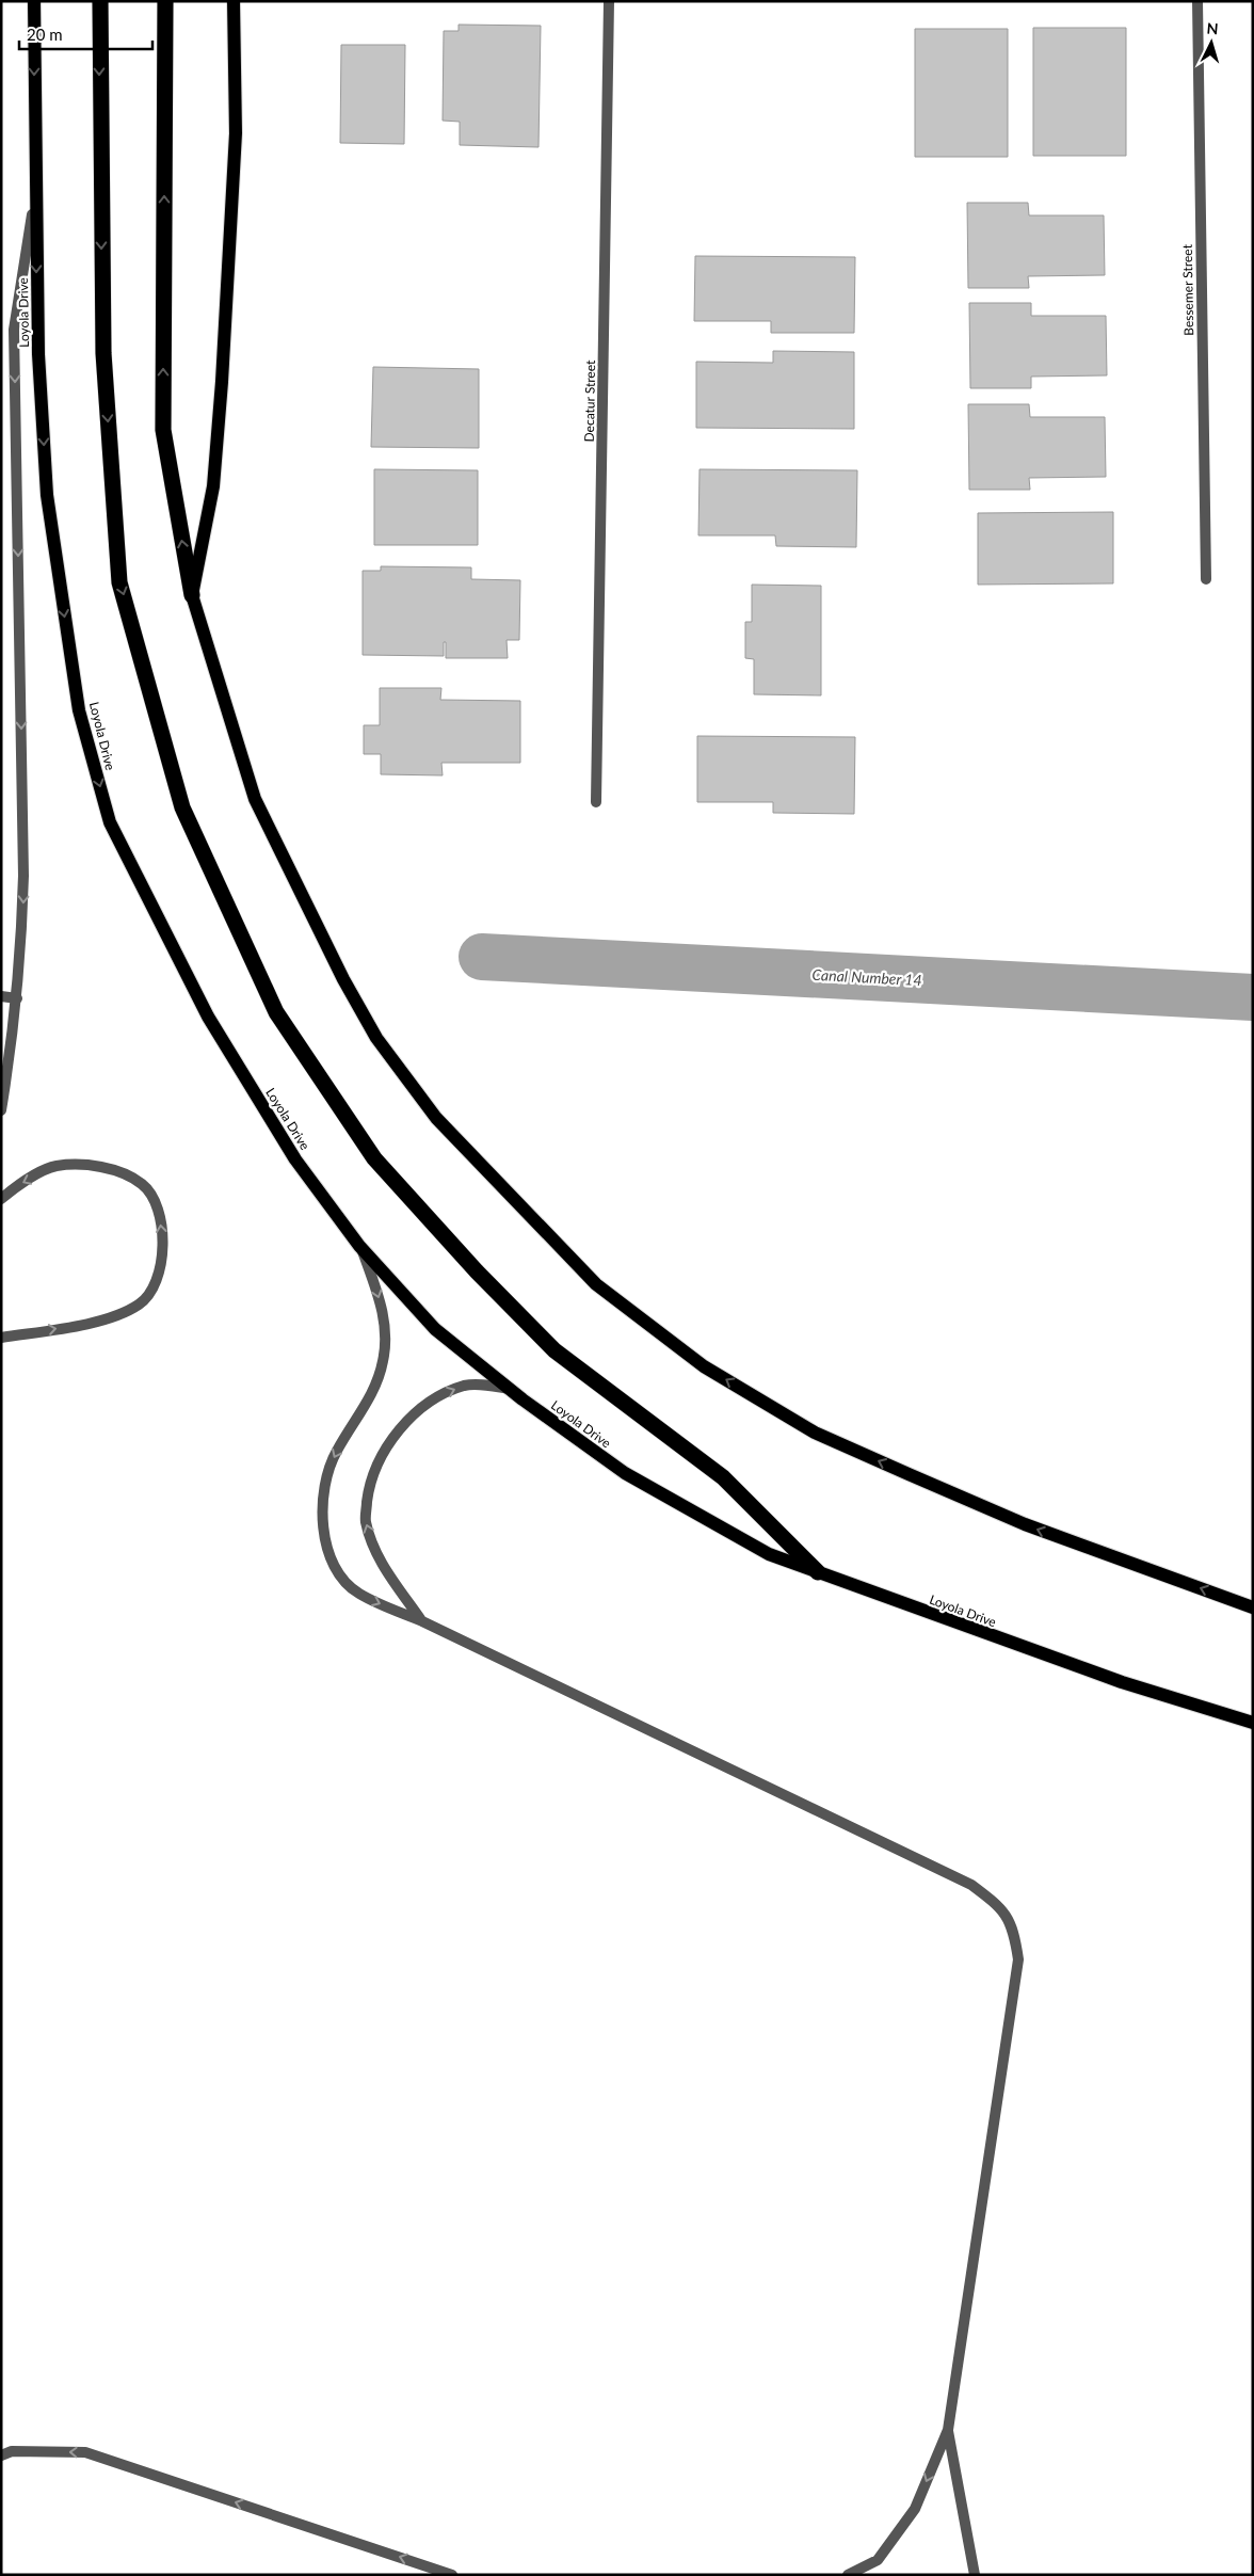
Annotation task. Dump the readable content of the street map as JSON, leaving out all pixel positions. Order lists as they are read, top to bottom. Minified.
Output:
{"streets":{"main road":["Loyola Drive"],"street":["Bessemer Street","Decatur Street"]},"one_way":["Loyola Drive"],"water":["Canal Number 14"],"scale_bar":"20 m","north":"top"}
